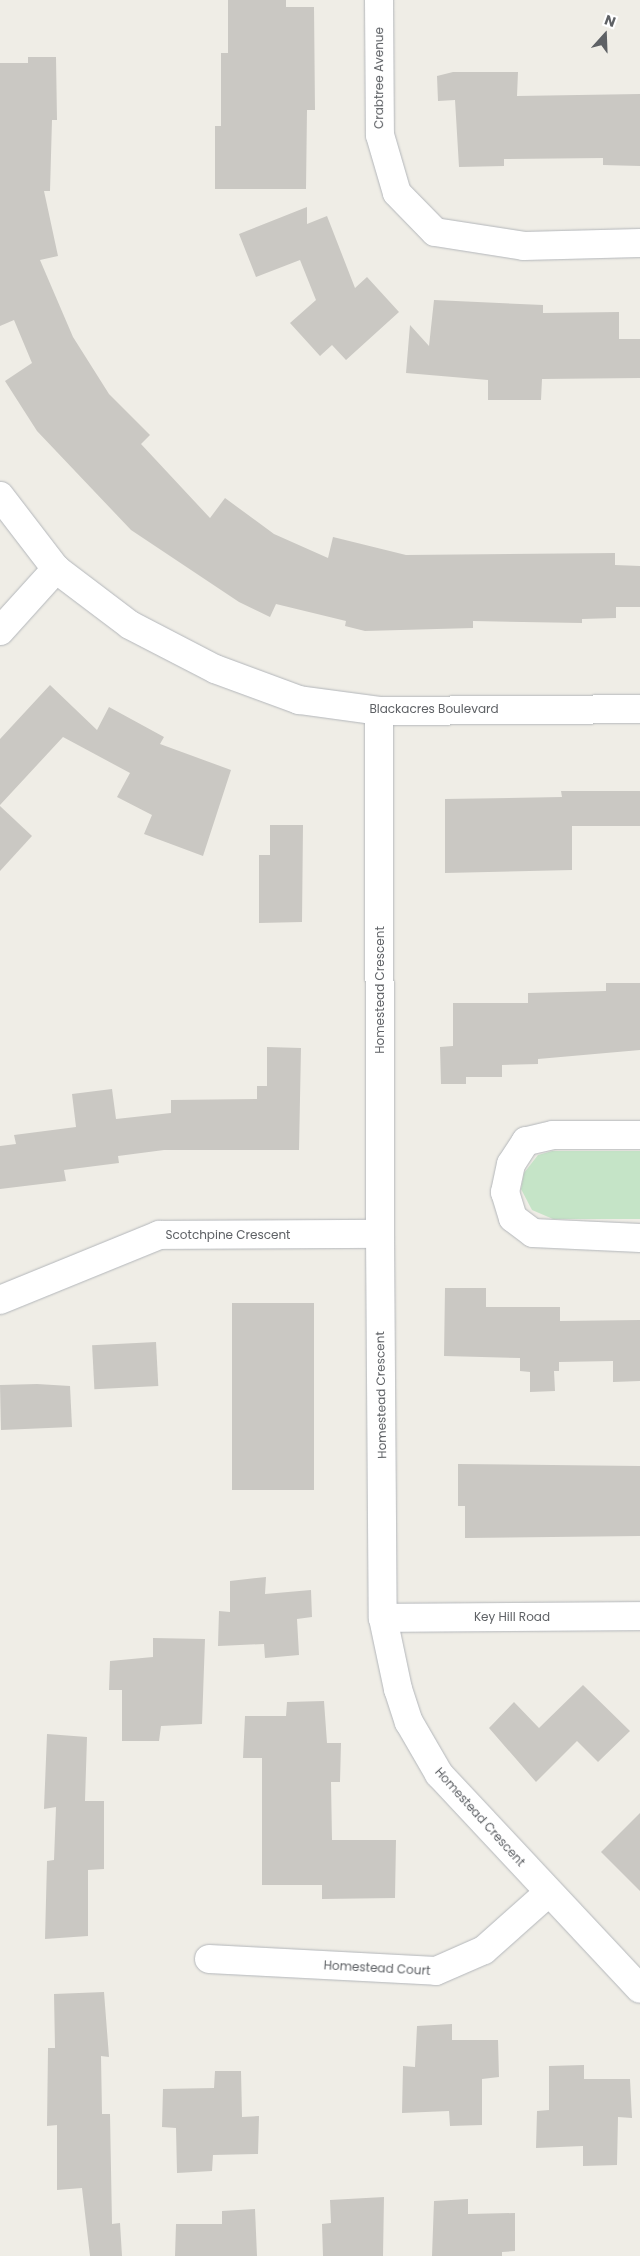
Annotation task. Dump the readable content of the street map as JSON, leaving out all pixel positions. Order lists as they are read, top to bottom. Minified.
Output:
{"streets":{"street":["Crabtree Avenue","Blackacres Boulevard","Homestead Crescent","Scotchpine Crescent","Key Hill Road","Homestead Court"]},"crossings":[["Blackacres Boulevard","Homestead Crescent"],["Homestead Crescent","Scotchpine Crescent"],["Homestead Crescent","Key Hill Road"],["Homestead Crescent","Homestead Court"]],"north":"top"}
